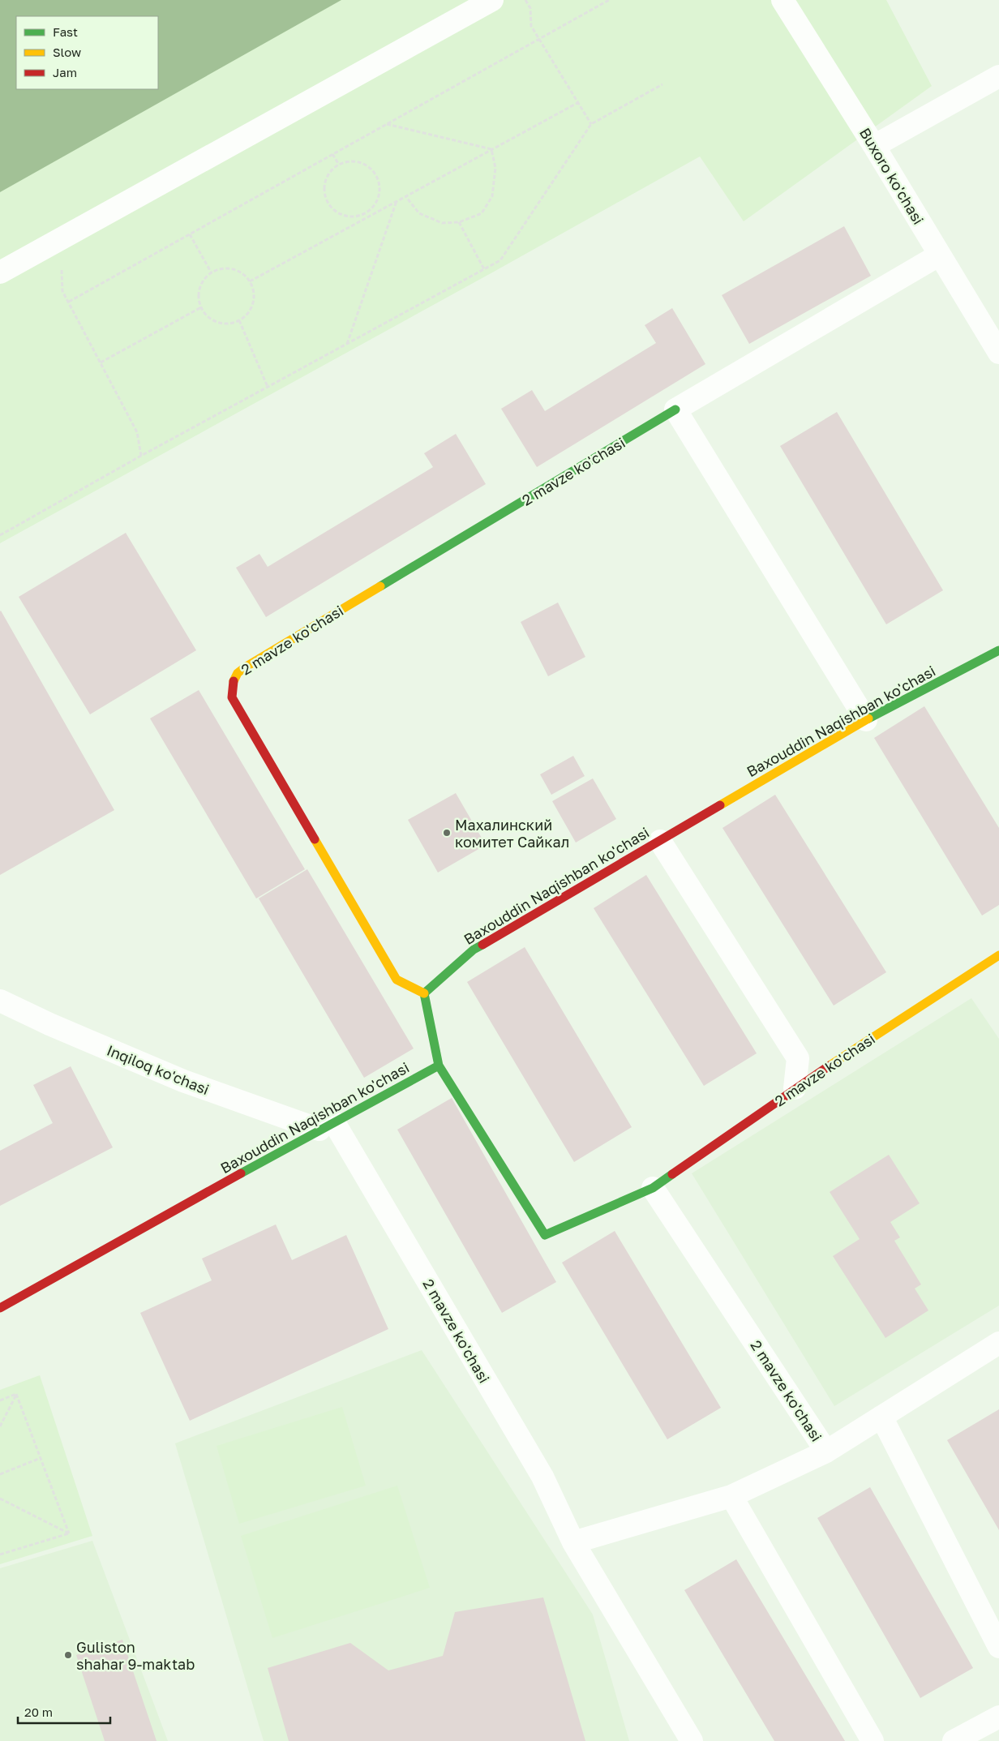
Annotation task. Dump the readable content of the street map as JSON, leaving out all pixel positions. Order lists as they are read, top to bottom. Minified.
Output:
{"streets":{"street":["Buxoro ko'chasi","2 mavze ko'chasi","Baxouddin Naqishban ko'chasi","Inqiloq ko'chasi"]},"crossings":[["2 mavze ko'chasi","Baxouddin Naqishban ko'chasi"],["2 mavze ko'chasi","Inqiloq ko'chasi"],["Baxouddin Naqishban ko'chasi","Inqiloq ko'chasi"]],"places":["Махалинский комитет Сайкал","Guliston shahar 9-maktab"],"legend":["Fast","Slow","Jam"],"scale_bar":"20 m"}
